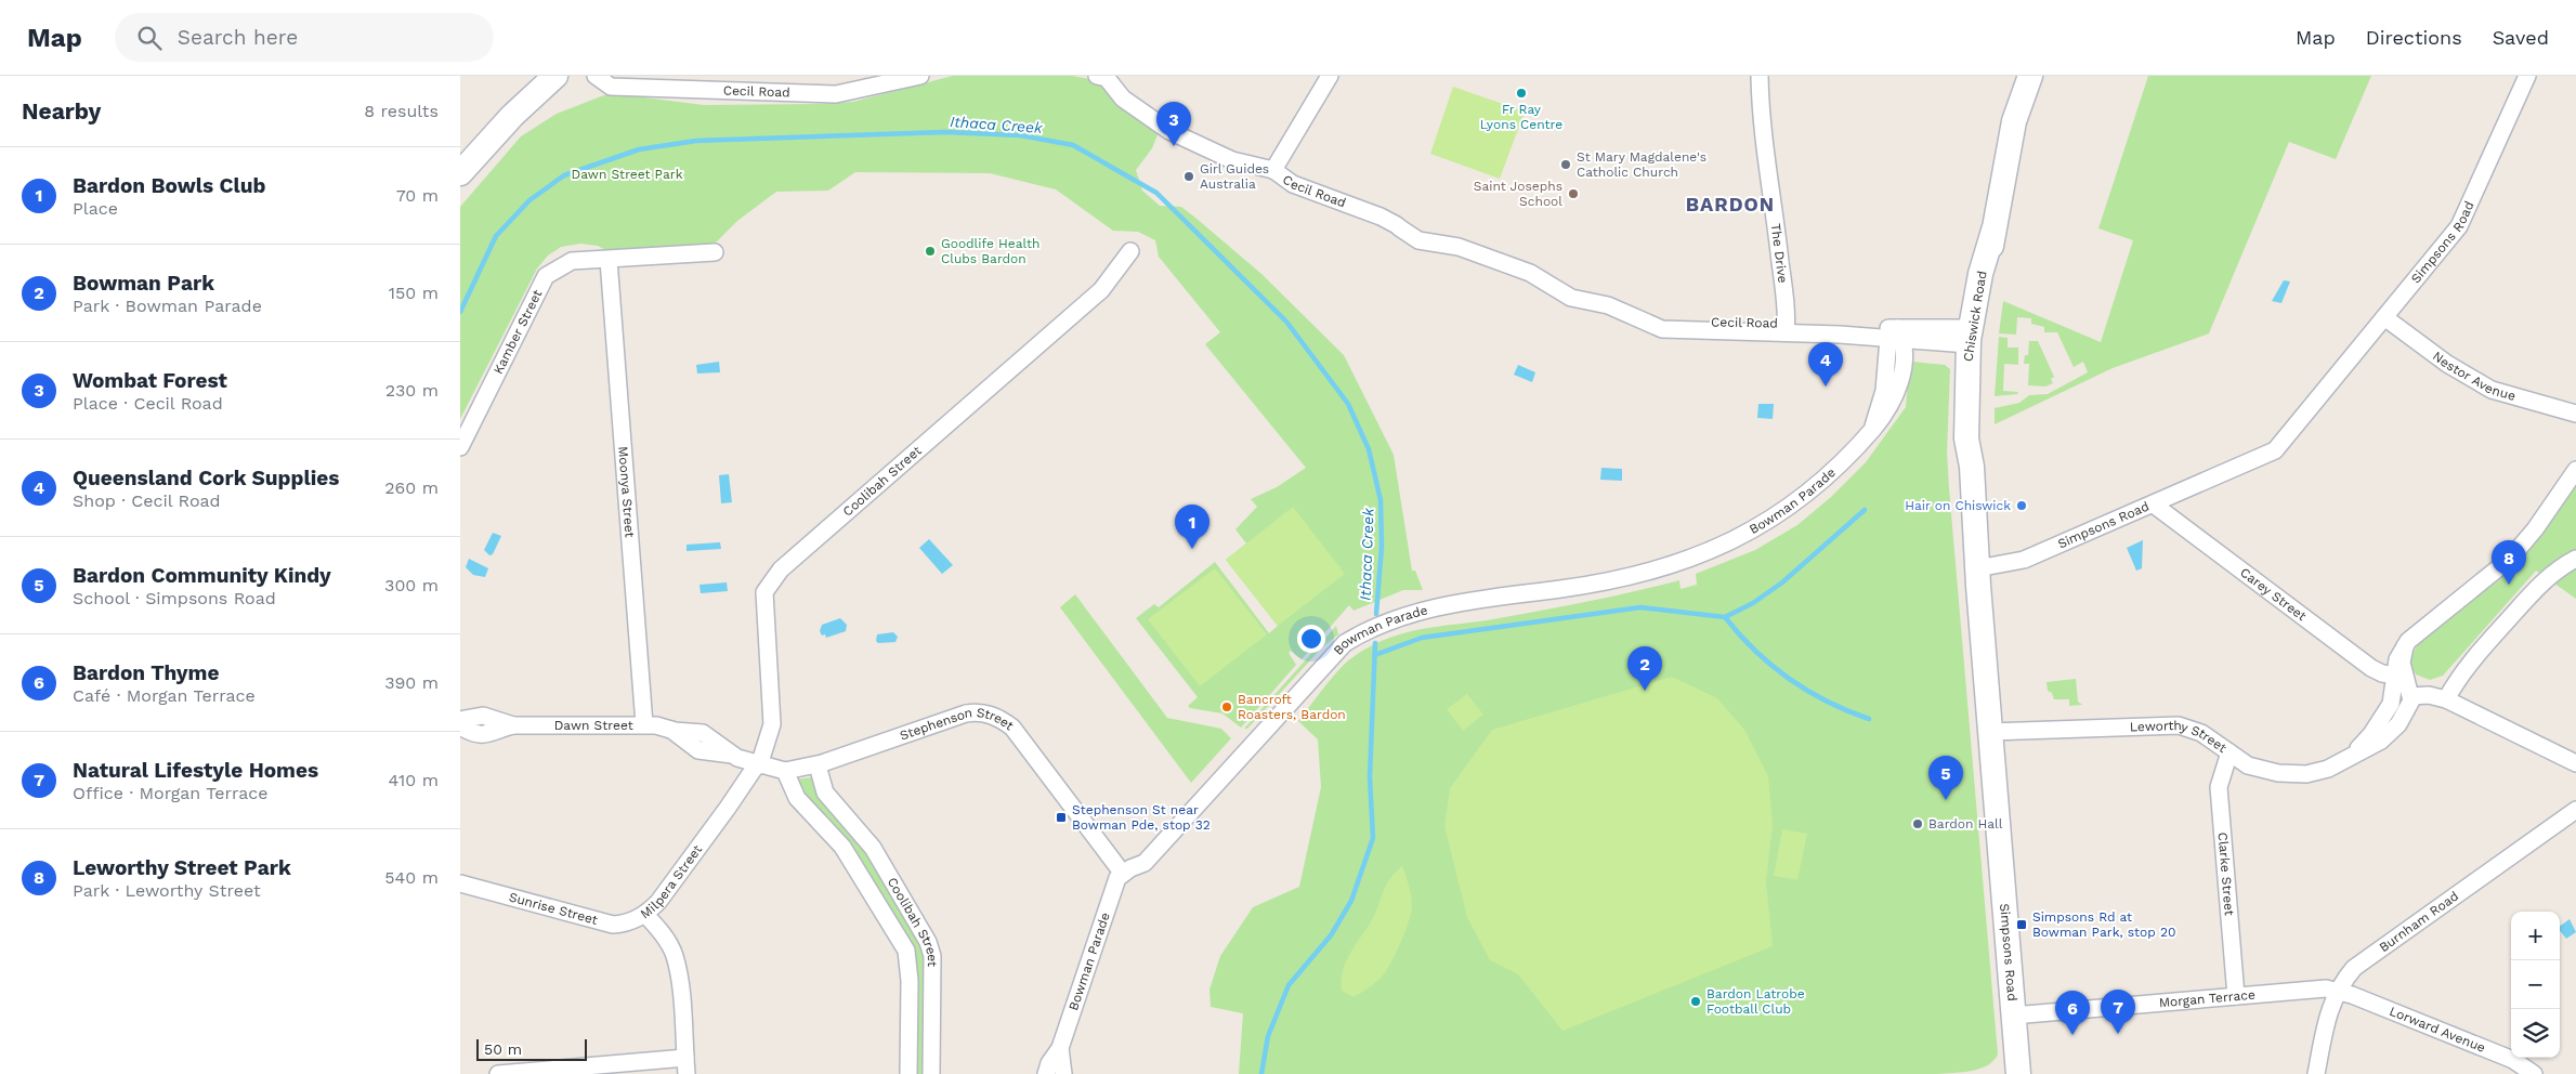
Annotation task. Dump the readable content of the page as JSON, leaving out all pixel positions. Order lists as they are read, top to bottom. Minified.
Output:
{"streets":{"main road":["Simpsons Road","Chiswick Road"],"street":["Cecil Road","The Drive","Kamber Street","Nestor Avenue","Coolibah Street","Moonya Street","Bowman Parade","Carey Street","Dawn Street","Stephenson Street","Leworthy Street","Clarke Street","Milpera Street","Sunrise Street","Burnham Road","Morgan Terrace","Lorward Avenue"]},"crossings":[["Cecil Road","The Drive"],["Cecil Road","Chiswick Road"],["Cecil Road","Bowman Parade"],["Simpsons Road","Chiswick Road"],["Simpsons Road","Nestor Avenue"],["Simpsons Road","Carey Street"],["Simpsons Road","Leworthy Street"],["Simpsons Road","Morgan Terrace"],["Kamber Street","Moonya Street"],["Coolibah Street","Dawn Street"],["Coolibah Street","Stephenson Street"],["Coolibah Street","Milpera Street"],["Moonya Street","Dawn Street"],["Bowman Parade","Stephenson Street"],["Carey Street","Leworthy Street"],["Dawn Street","Stephenson Street"],["Dawn Street","Milpera Street"],["Leworthy Street","Clarke Street"],["Clarke Street","Morgan Terrace"],["Milpera Street","Sunrise Street"],["Burnham Road","Morgan Terrace"],["Burnham Road","Lorward Avenue"],["Morgan Terrace","Lorward Avenue"]],"districts":["BARDON"],"water":["Ithaca Creek"],"parks":["Dawn Street Park"],"places":{"other":["Fr Ray Lyons Centre","St Mary Magdalene's Catholic Church","Girl Guides Australia","Saint Josephs School","Goodlife Health Clubs Bardon","Hair on Chiswick","Bancroft Roasters, Bardon","Bardon Hall","Bardon Latrobe Football Club"],"transit":["Stephenson St near Bowman Pde, stop 32","Simpsons Rd at Bowman Park, stop 20"]},"scale_bar":"50 m","page":{"header":"Map","search":"Search here","nav":["Map","Directions","Saved"],"heading":["Nearby","8 results"],"pins":["3","4","1","8","2","5","7","6"],"list":[{"mark":"1","name":"Bardon Bowls Club","note":"Place","value":"70 m"},{"mark":"2","name":"Bowman Park","note":"Park · Bowman Parade","value":"150 m"},{"mark":"3","name":"Wombat Forest","note":"Place · Cecil Road","value":"230 m"},{"mark":"4","name":"Queensland Cork Supplies","note":"Shop · Cecil Road","value":"260 m"},{"mark":"5","name":"Bardon Community Kindy","note":"School · Simpsons Road","value":"300 m"},{"mark":"6","name":"Bardon Thyme","note":"Café · Morgan Terrace","value":"390 m"},{"mark":"7","name":"Natural Lifestyle Homes","note":"Office · Morgan Terrace","value":"410 m"},{"mark":"8","name":"Leworthy Street Park","note":"Park · Leworthy Street","value":"540 m"}],"map_buttons":["+","−"],"scale":"50 m"}}
